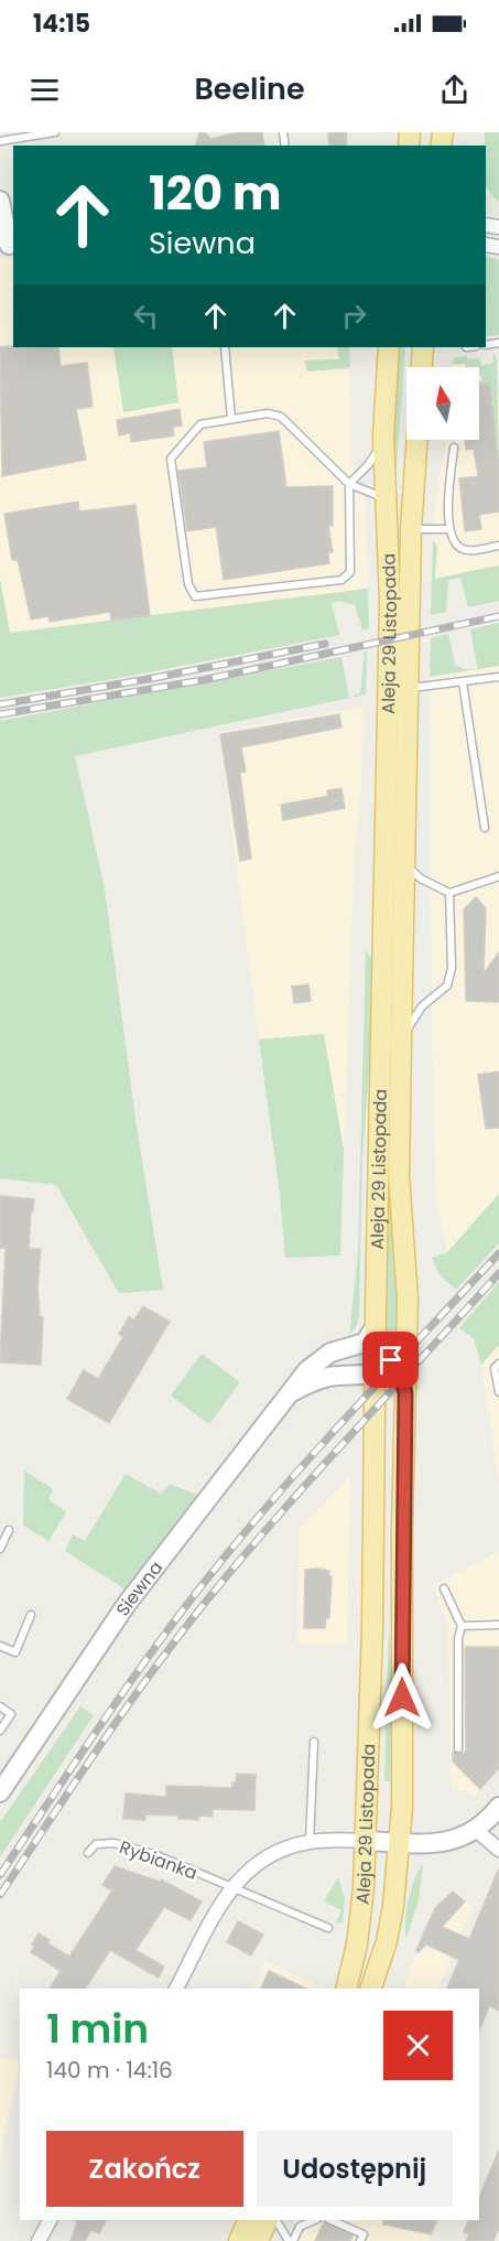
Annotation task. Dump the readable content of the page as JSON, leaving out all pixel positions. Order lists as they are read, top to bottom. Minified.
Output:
{"streets":{"main road":["Aleja 29 Listopada"],"street":["Siewna"],"lane":["Rybianka"]},"crossings":[["Aleja 29 Listopada","Siewna"]],"north":"top","page":{"status":"14:15","header":"Beeline","turn":["120 m","Siewna"],"heading":["1 min","140 m · 14:16"],"buttons":["Zakończ","Udostępnij"]}}
